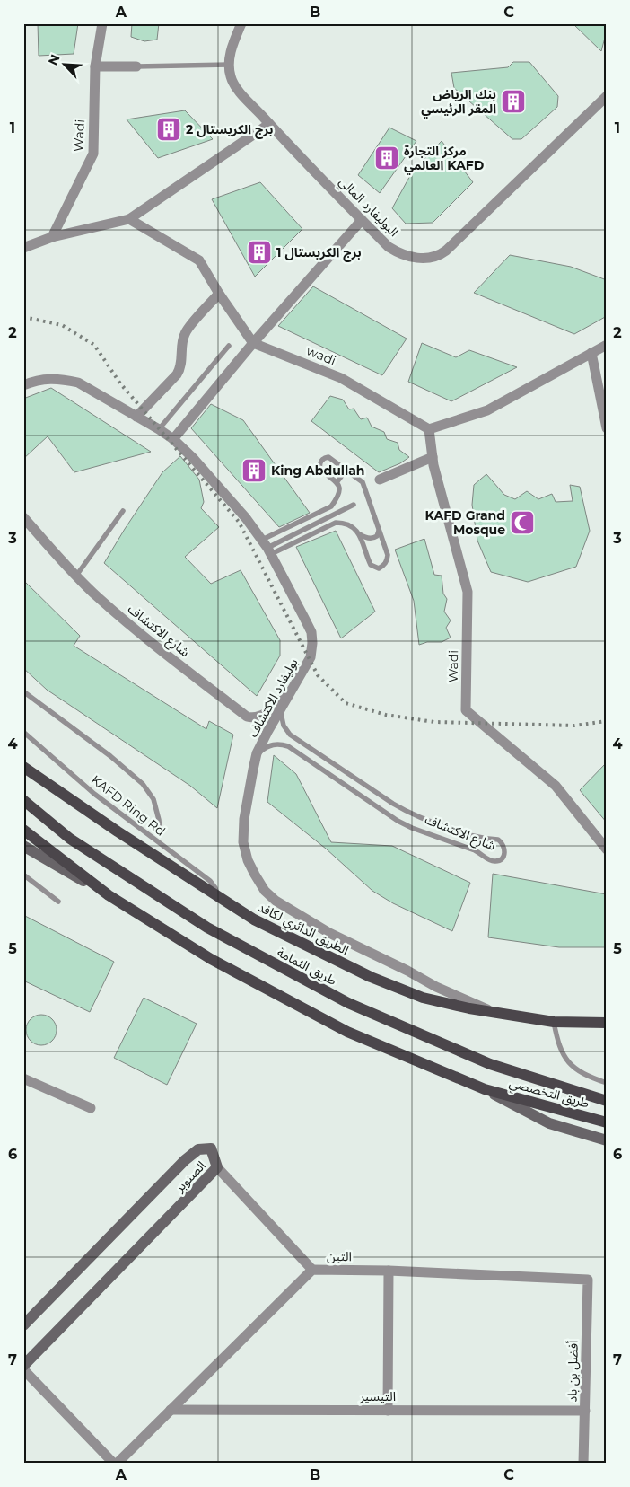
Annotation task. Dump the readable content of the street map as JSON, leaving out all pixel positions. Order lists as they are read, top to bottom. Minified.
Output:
{"streets":{"main road":["الطريق الدائري لكافد","طريق الثمامة","طريق التخصصي"],"street":["Wadi","البوليفارد المالي","wadi","شارع الاكتشاف","بوليفارد الاكتشاف","الصنوبر","التين","أفضل بن باد","التيسير"],"lane":["KAFD Ring Rd"]},"crossings":[["Wadi","wadi"],["شارع الاكتشاف","بوليفارد الاكتشاف"],["بوليفارد الاكتشاف","الطريق الدائري لكافد"],["KAFD Ring Rd","الطريق الدائري لكافد"],["التين","أفضل بن باد"],["التين","التيسير"],["أفضل بن باد","التيسير"]],"places":{"building":["بنك الرياض المقر الرئيسي","برج الكريستال 2","مركز التجارة العالمي KAFD","برج الكريستال 1","King Abdullah"],"mosque":["KAFD Grand Mosque"]},"north":"top left","grid":{"columns":["A","B","C"],"rows":["1","2","3","4","5","6","7"]}}
